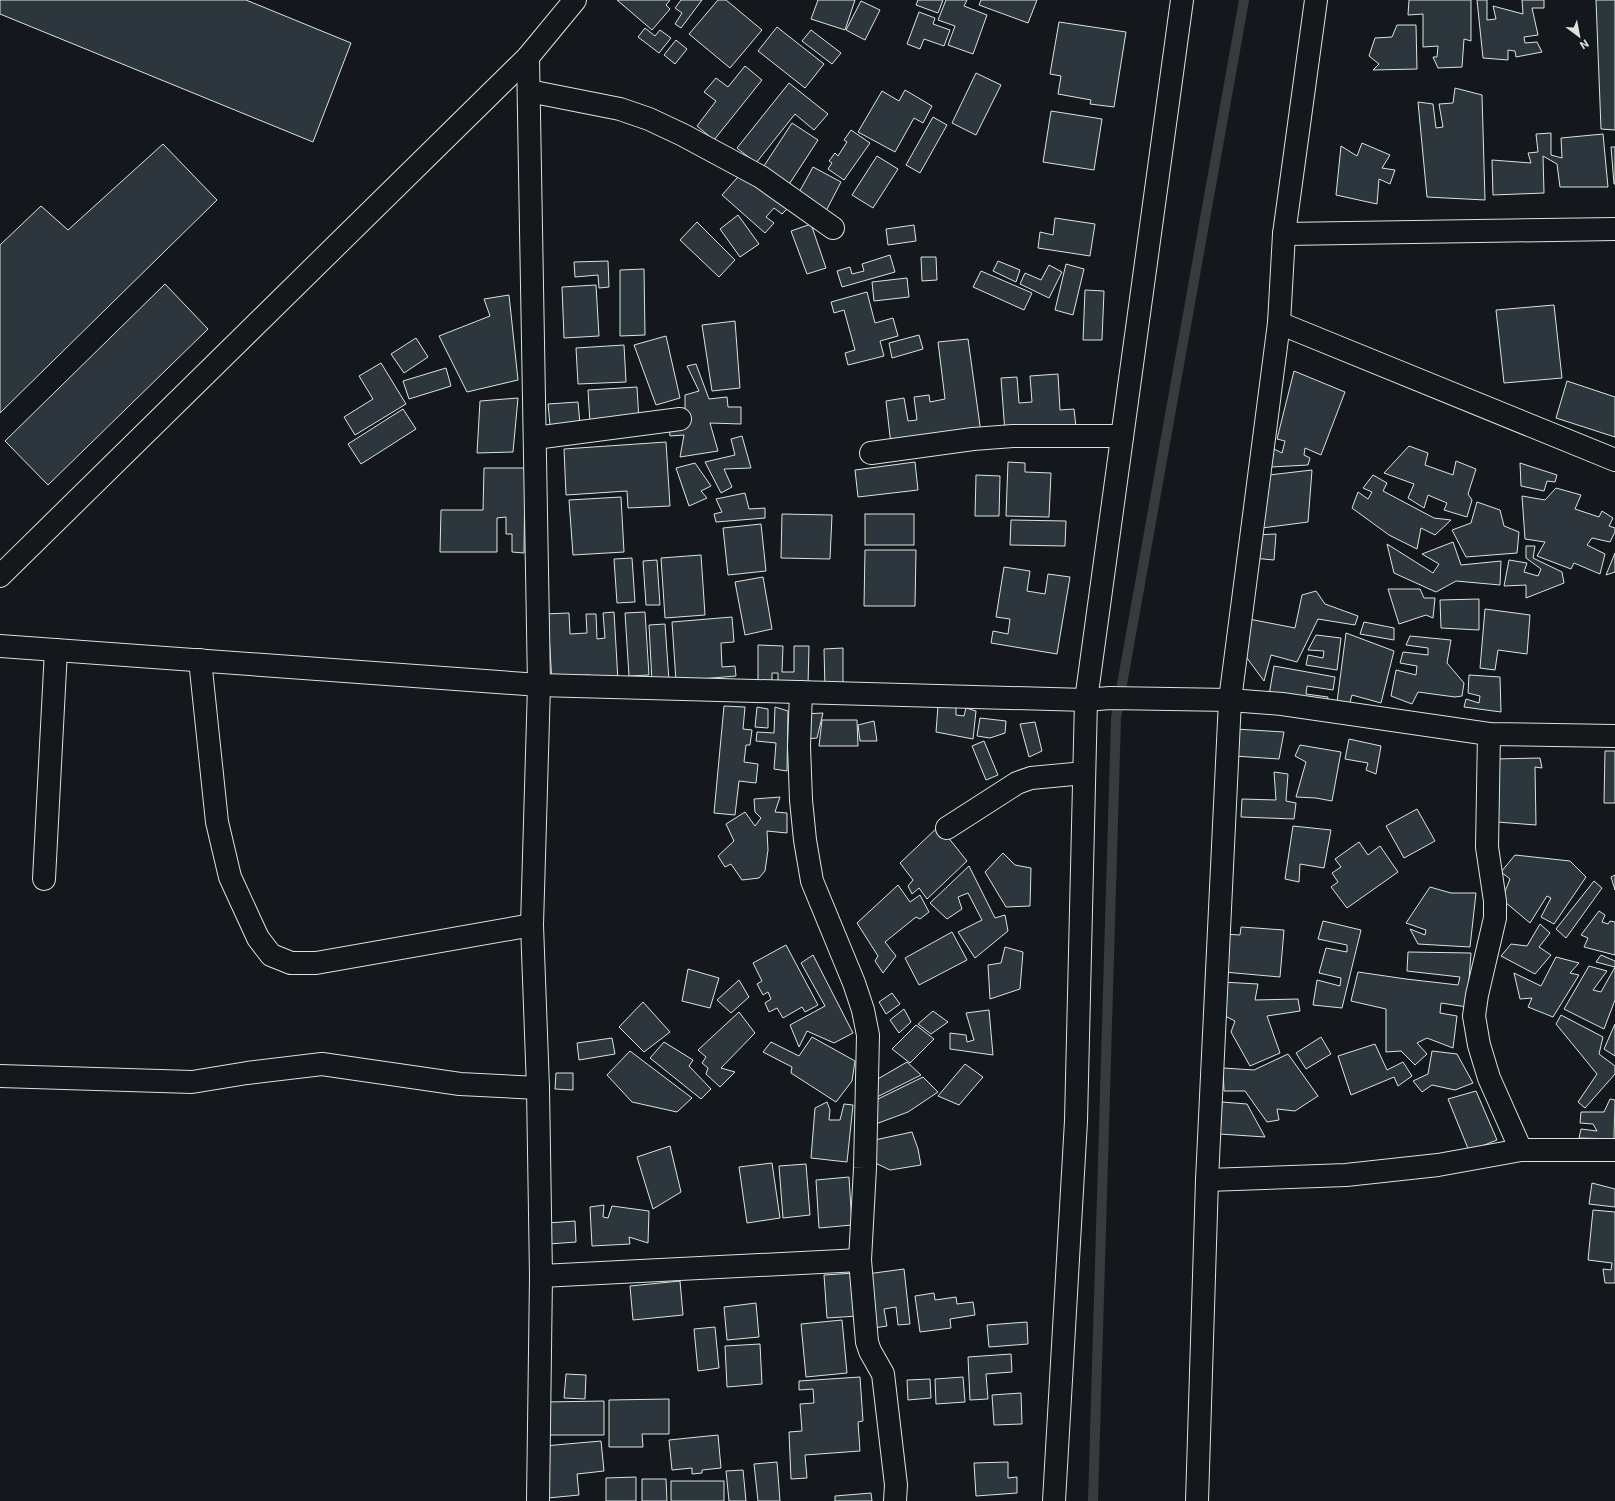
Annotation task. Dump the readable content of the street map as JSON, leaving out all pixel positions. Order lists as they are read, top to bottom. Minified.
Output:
{"north":"bottom right"}
